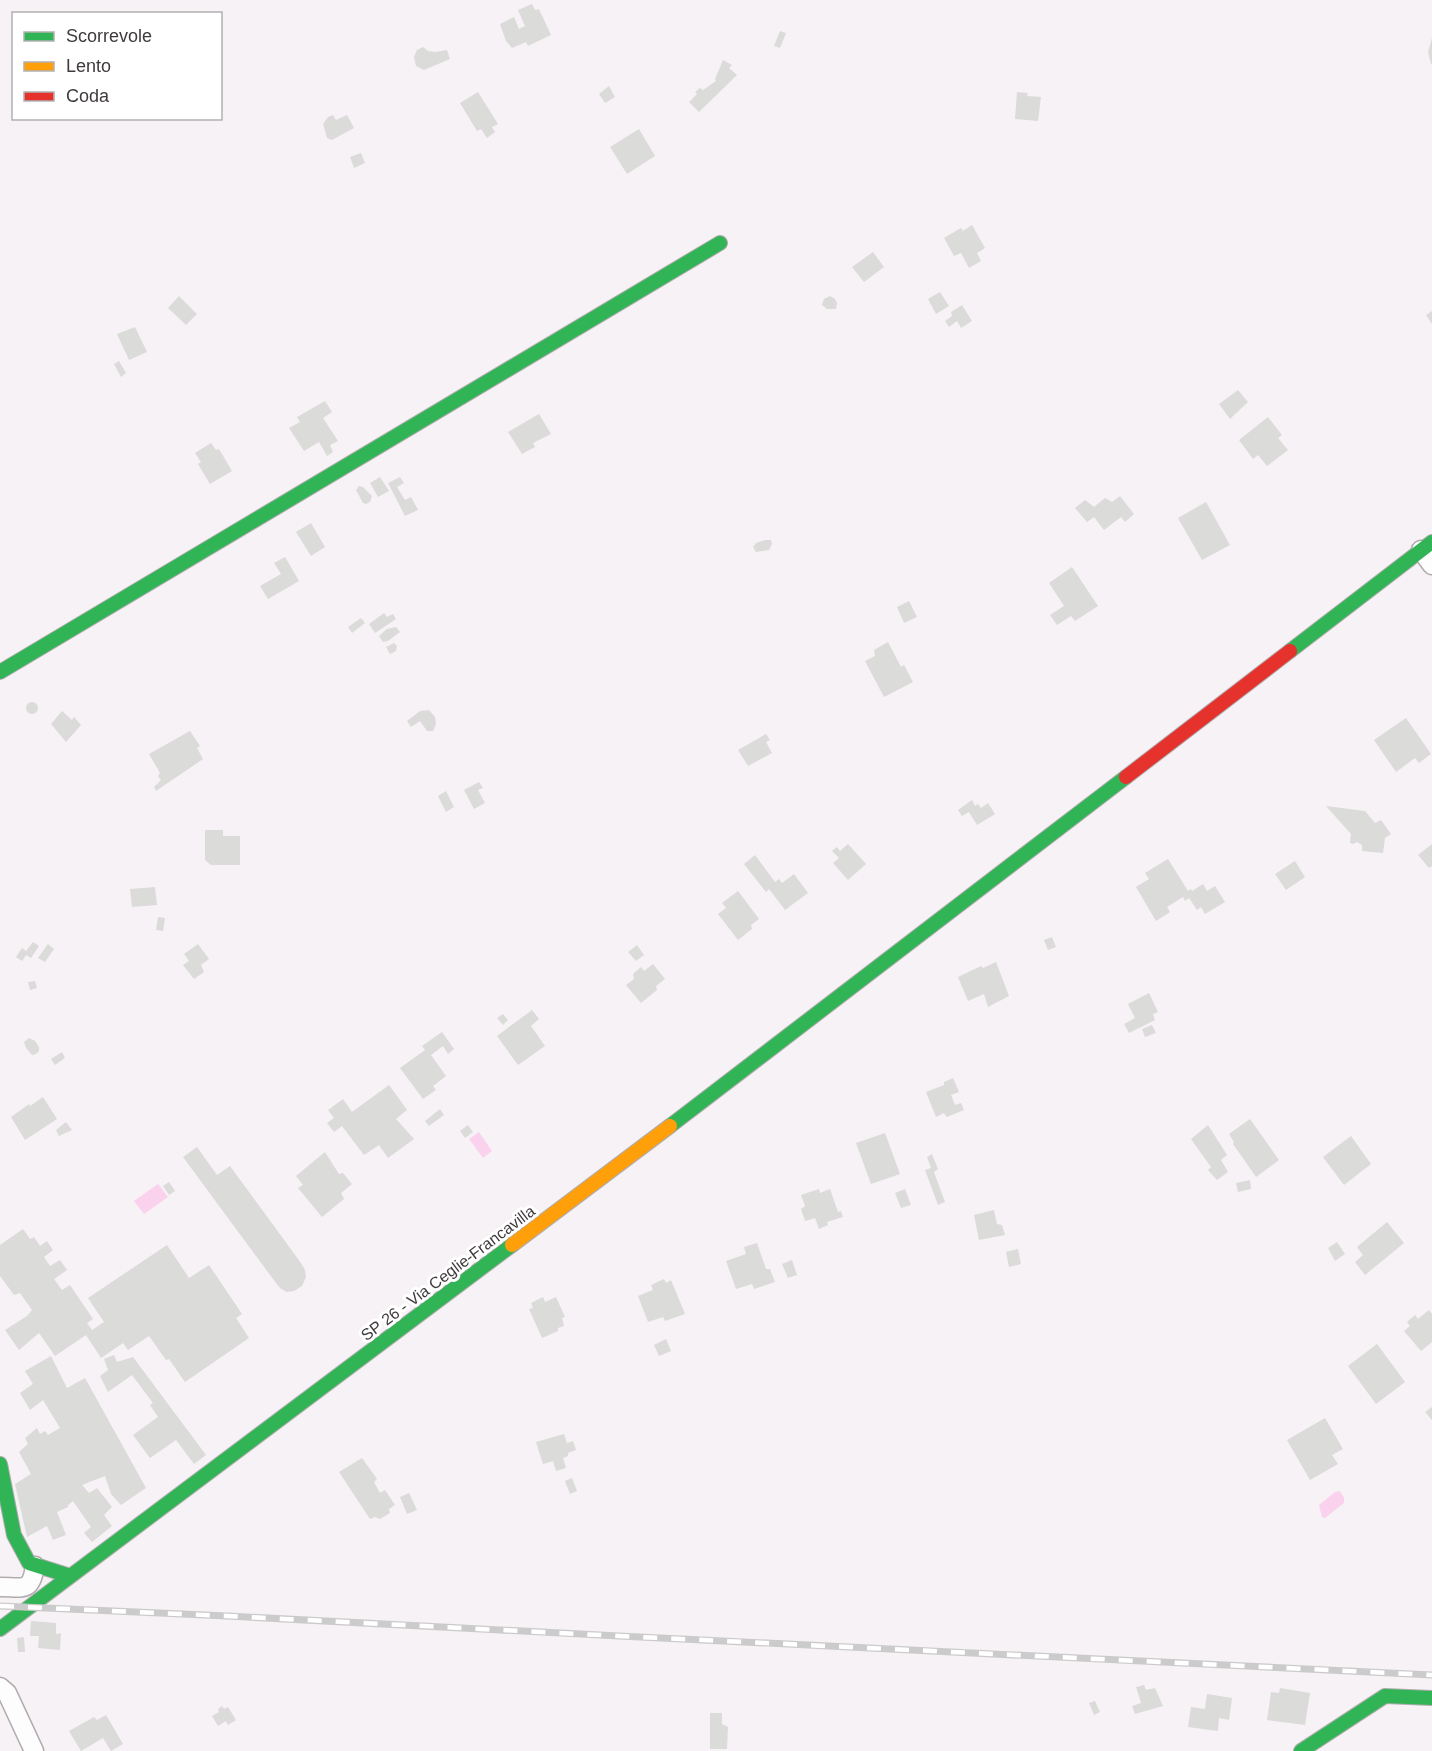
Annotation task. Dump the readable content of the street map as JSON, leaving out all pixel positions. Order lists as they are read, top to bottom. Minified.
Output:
{"streets":{"main road":["SP 26 - Via Ceglie-Francavilla"]},"legend":["Scorrevole","Lento","Coda"]}
